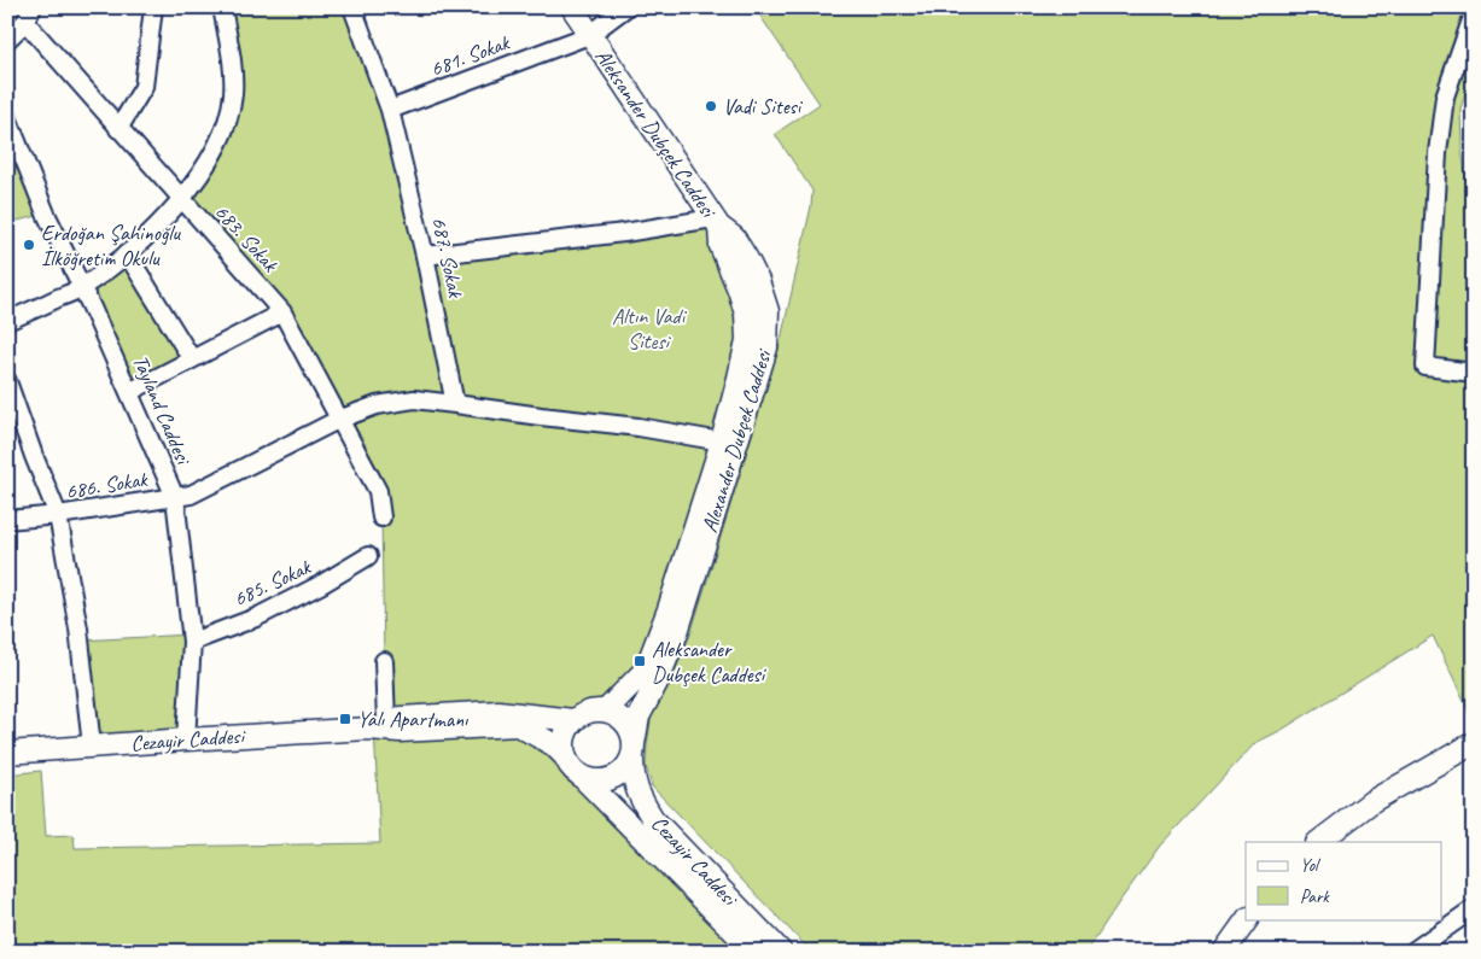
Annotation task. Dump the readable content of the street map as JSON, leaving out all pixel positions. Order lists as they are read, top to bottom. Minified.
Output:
{"streets":{"main road":["Aleksander Dubçek Caddesi","Alexander Dubçek Caddesi","Cezayir Caddesi"],"street":["681. Sokak","683. Sokak","687. Sokak","Tayland Caddesi","686. Sokak","685. Sokak"]},"crossings":[["681. Sokak","Aleksander Dubçek Caddesi"],["681. Sokak","687. Sokak"],["Aleksander Dubçek Caddesi","Alexander Dubçek Caddesi"],["683. Sokak","686. Sokak"],["Tayland Caddesi","686. Sokak"],["Tayland Caddesi","685. Sokak"],["Tayland Caddesi","Cezayir Caddesi"],["Alexander Dubçek Caddesi","Cezayir Caddesi"]],"parks":["Altın Vadi Sitesi"],"places":{"other":["Vadi Sitesi","Erdoğan Şahinoğlu İlköğretim Okulu"],"transit":["Aleksander Dubçek Caddesi","Yalı Apartmanı"]},"legend":["Yol","Park"]}
